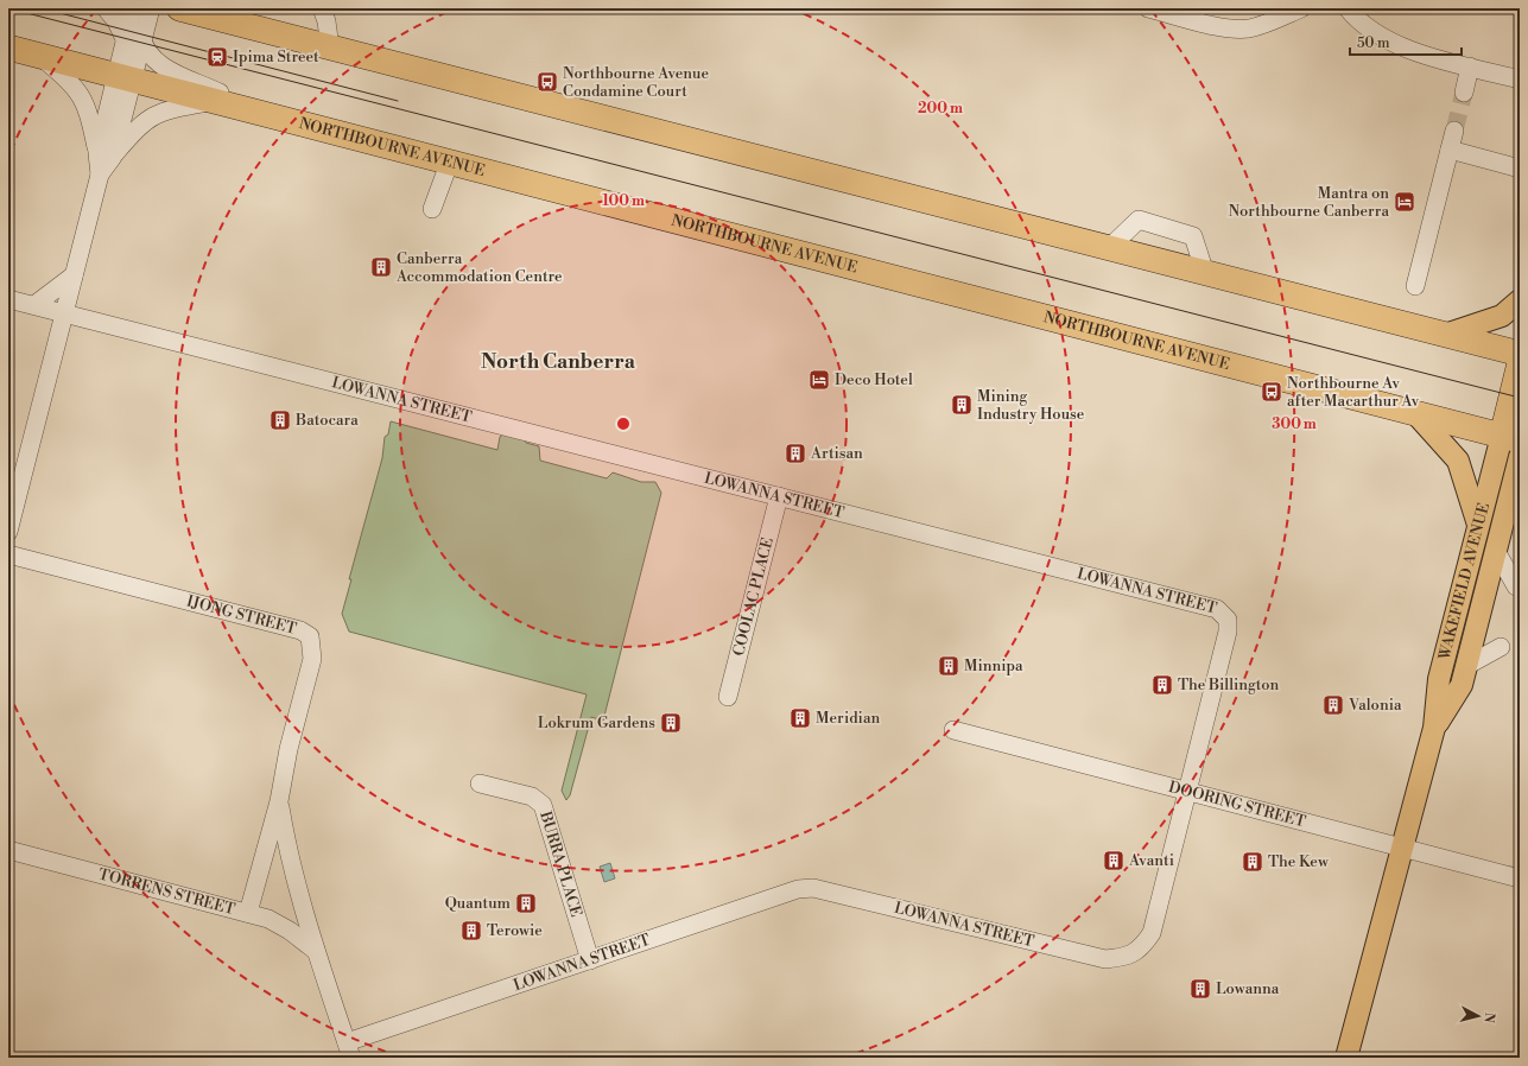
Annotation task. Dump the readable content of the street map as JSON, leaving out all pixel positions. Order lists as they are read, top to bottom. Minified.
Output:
{"streets":{"highway":["NORTHBOURNE AVENUE"],"main road":["WAKEFIELD AVENUE"],"street":["LOWANNA STREET","COOLAC PLACE","IJONG STREET","DOORING STREET","BURRA PLACE","TORRENS STREET"]},"crossings":[["NORTHBOURNE AVENUE","WAKEFIELD AVENUE"],["LOWANNA STREET","COOLAC PLACE"],["LOWANNA STREET","IJONG STREET"],["LOWANNA STREET","DOORING STREET"],["LOWANNA STREET","BURRA PLACE"],["WAKEFIELD AVENUE","DOORING STREET"],["IJONG STREET","TORRENS STREET"]],"districts":["North Canberra"],"places":{"station":["Ipima Street"],"bus stop":["Northbourne Avenue Condamine Court","Northbourne Av after Macarthur Av"],"hotel":["Mantra on Northbourne Canberra","Deco Hotel"],"building":["Canberra Accommodation Centre","Mining Industry House","Batocara","Artisan","Minnipa","The Billington","Valonia","Meridian","Lokrum Gardens","Avanti","The Kew","Quantum","Terowie","Lowanna"]},"scale_bar":"50 m","north":"right","rings":["200 m","100 m","300 m"]}
